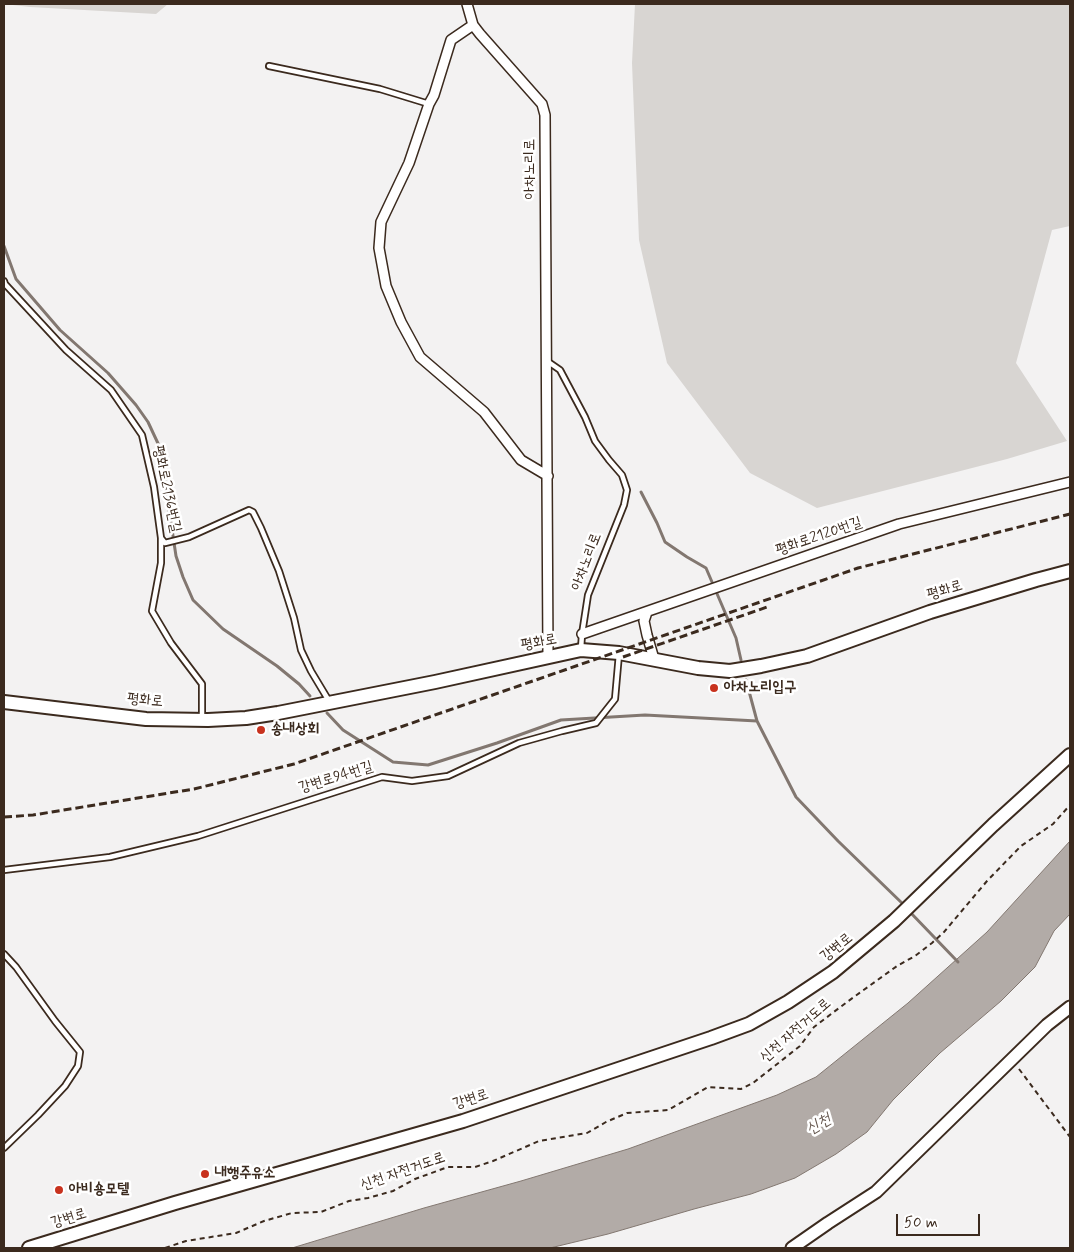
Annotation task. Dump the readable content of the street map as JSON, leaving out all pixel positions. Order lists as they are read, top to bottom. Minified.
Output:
{"streets":{"main road":["평화로","강변로"],"street":["아차노리로","평화로2120번길"],"lane":["평화로2136번길","강변로94번길"],"path":["신천 자전거도로"]},"crossings":[["아차노리로","평화로2120번길"],["아차노리로","평화로"],["평화로2136번길","평화로"],["평화로","강변로94번길"]],"water":["신천"],"places":["아차노리입구","송내상회","내행주유소","아비숑모텔"],"scale_bar":"50 m"}
